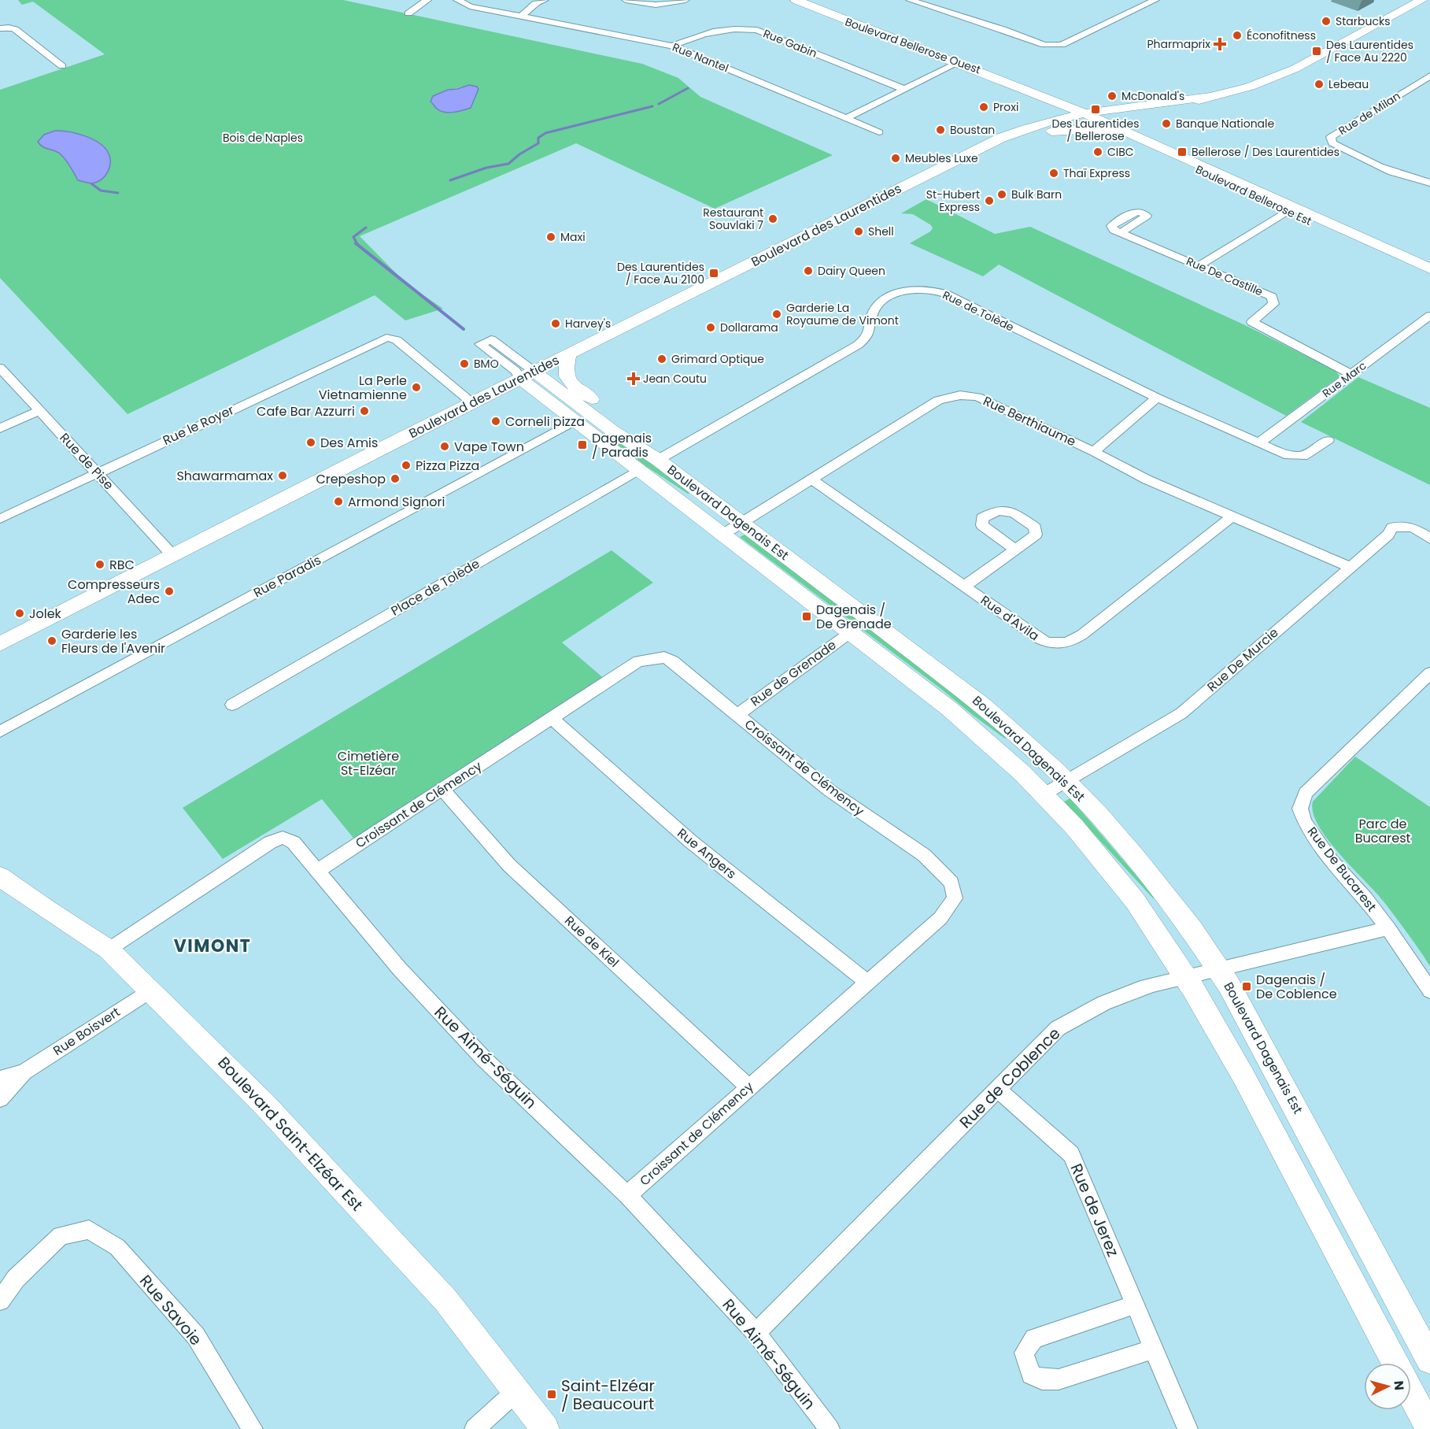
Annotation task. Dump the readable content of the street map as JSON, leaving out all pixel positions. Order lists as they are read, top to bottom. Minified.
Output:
{"streets":{"main road":["Boulevard Bellerose Ouest","Boulevard Bellerose Est","Boulevard des Laurentides","Boulevard Dagenais Est","Boulevard Saint-Elzéar Est"],"street":["Rue Gabin","Rue Nantel","Rue de Milan","Rue De Castille","Rue de Tolède","Rue Marc","Rue Berthiaume","Rue le Royer","Rue de Pise","Rue Paradis","Place de Tolède","Rue d'Avila","Rue De Murcie","Rue de Grenade","Croissant de Clémency","Rue Angers","Rue De Bucarest","Rue de Kiel","Rue Boisvert","Rue Aimé-Séguin","Rue de Coblence","Rue de Jerez","Rue Savoie"]},"crossings":[["Rue Gabin","Rue Nantel"],["Boulevard Bellerose Ouest","Boulevard Bellerose Est"],["Boulevard Bellerose Ouest","Boulevard des Laurentides"],["Boulevard Bellerose Est","Boulevard des Laurentides"],["Boulevard des Laurentides","Rue le Royer"],["Boulevard des Laurentides","Rue de Pise"],["Boulevard des Laurentides","Boulevard Dagenais Est"],["Rue De Castille","Rue Marc"],["Rue de Tolède","Rue Marc"],["Rue de Tolède","Boulevard Dagenais Est"],["Rue Berthiaume","Boulevard Dagenais Est"],["Rue Berthiaume","Rue d'Avila"],["Rue Berthiaume","Rue De Murcie"],["Rue le Royer","Rue de Pise"],["Boulevard Dagenais Est","Rue Paradis"],["Boulevard Dagenais Est","Place de Tolède"],["Boulevard Dagenais Est","Rue De Murcie"],["Boulevard Dagenais Est","Rue de Grenade"],["Boulevard Dagenais Est","Rue de Coblence"],["Rue de Grenade","Croissant de Clémency"],["Croissant de Clémency","Rue Angers"],["Croissant de Clémency","Rue de Kiel"],["Croissant de Clémency","Rue Aimé-Séguin"],["Rue De Bucarest","Rue de Coblence"],["Rue Boisvert","Boulevard Saint-Elzéar Est"],["Rue Aimé-Séguin","Rue de Coblence"],["Rue Aimé-Séguin","Boulevard Saint-Elzéar Est"],["Rue de Coblence","Rue de Jerez"]],"districts":["VIMONT"],"parks":["Bois de Naples","Cimetière St-Elzéar","Parc de Bucarest"],"places":{"other":["Starbucks","Éconofitness","Lebeau","McDonald's","Proxi","Banque Nationale","Boustan","CIBC","Meubles Luxe","Thaï Express","Bulk Barn","St-Hubert Express","Restaurant Souvlaki 7","Shell","Maxi","Dairy Queen","Garderie La Royaume de Vimont","Harvey's","Dollarama","Grimard Optique","BMO","La Perle Vietnamienne","Cafe Bar Azzurri","Corneli pizza","Des Amis","Vape Town","Pizza Pizza","Shawarmamax","Crepeshop","Armond Signori","RBC","Compresseurs Adec","Jolek","Garderie les Fleurs de l'Avenir"],"health":["Pharmaprix","Jean Coutu"],"transit":["Des Laurentides / Face Au 2220","Des Laurentides / Bellerose","Bellerose / Des Laurentides","Des Laurentides / Face Au 2100","Dagenais / Paradis","Dagenais / De Grenade","Dagenais / De Coblence","Saint-Elzéar / Beaucourt"]},"north":"right"}
